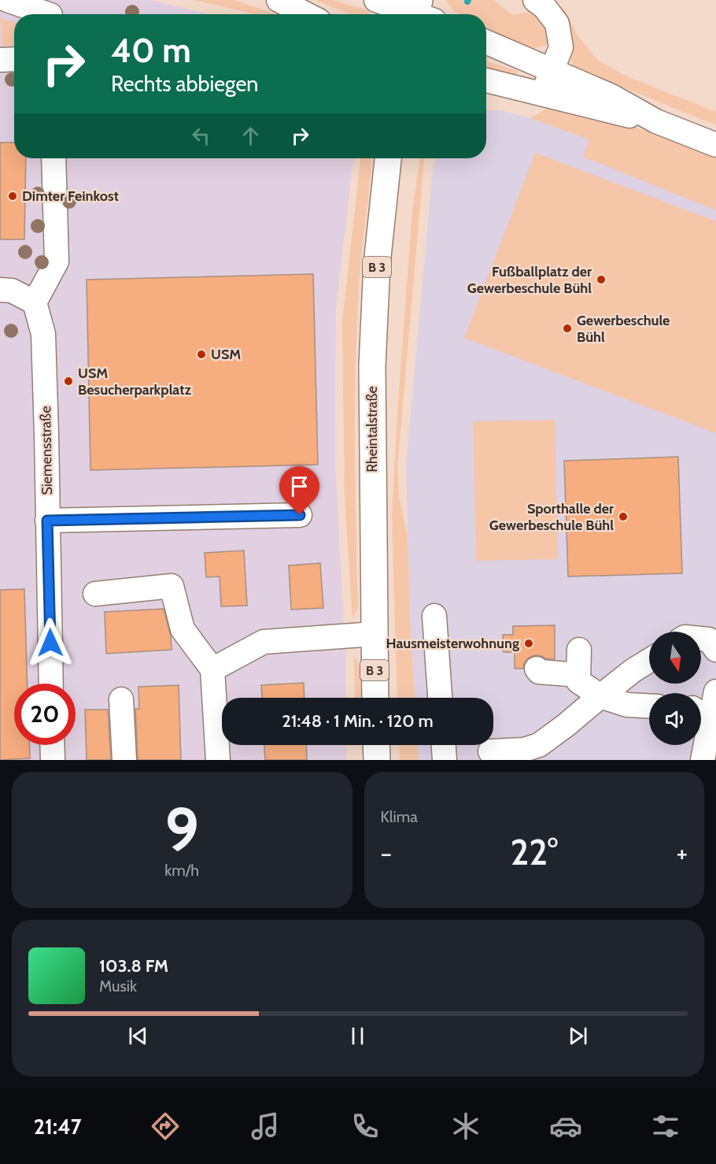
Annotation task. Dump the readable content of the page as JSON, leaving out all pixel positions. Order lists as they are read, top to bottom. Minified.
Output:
{"streets":{"main road":["B 3","Rheintalstraße"],"street":["Siemensstraße"]},"places":["Dimter Feinkost","Fußballplatz der Gewerbeschule Bühl","Gewerbeschule Bühl","USM","USM Besucherparkplatz","Sporthalle der Gewerbeschule Bühl","Hausmeisterwohnung"],"north":"bottom","page":{"turn":["40 m","Rechts abbiegen"],"limit":"20","trip":"21:48 · 1 Min. · 120 m","tile":[["9","km/h"],"Klima"],"heat":["−","22°","+"],"song":["103.8 FM","Musik"],"tabs":"21:47"}}
